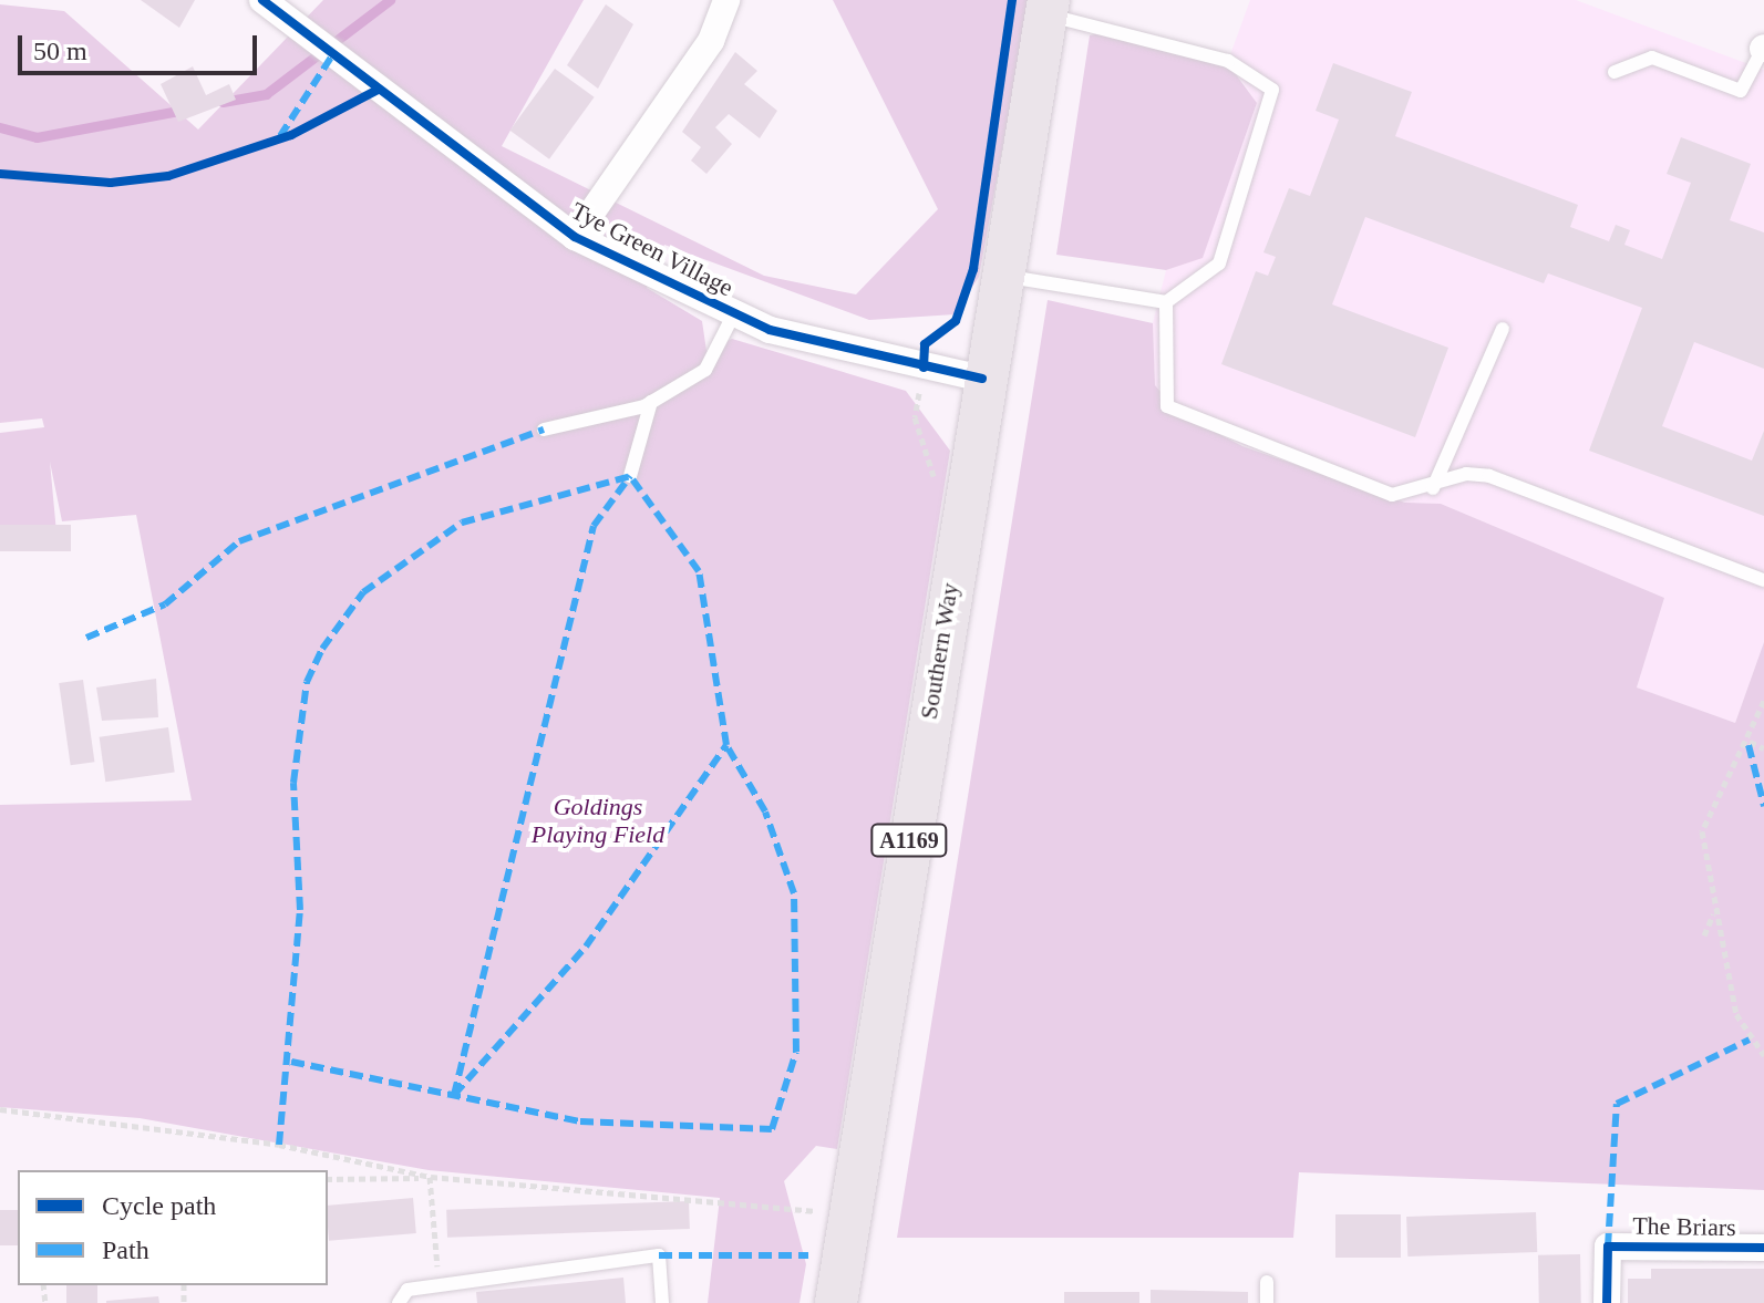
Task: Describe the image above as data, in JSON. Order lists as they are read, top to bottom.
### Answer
{
  "streets": {
    "main road": ["Southern Way", "A1169"],
    "street": ["Tye Green Village", "The Briars"]
  },
  "crossings": [
    ["Tye Green Village", "Southern Way"]
  ],
  "parks": ["Goldings Playing Field"],
  "legend": ["Cycle path", "Path"],
  "scale_bar": "50 m"
}
